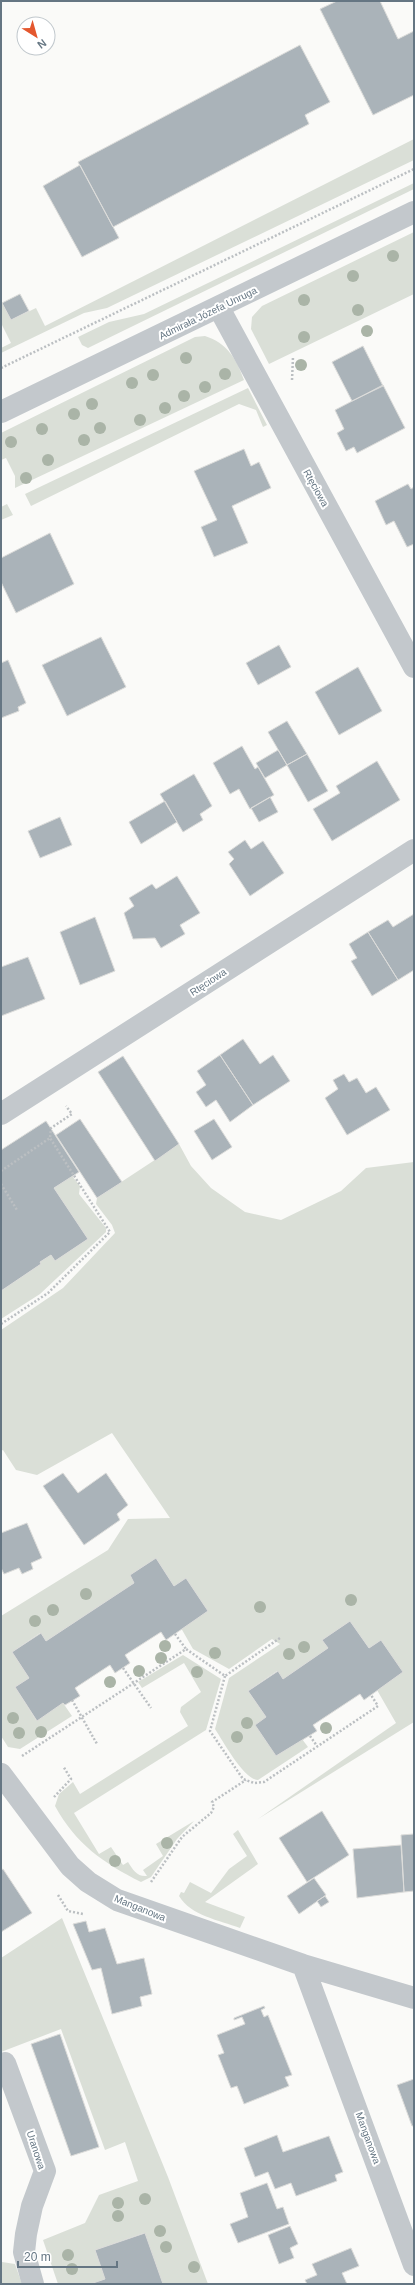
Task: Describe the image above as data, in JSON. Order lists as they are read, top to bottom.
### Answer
{
  "streets": {
    "street": [
      "Admirała Józefa Unruga",
      "Rtęciowa",
      "Manganowa",
      "Uranowa"
    ]
  },
  "crossings": [
    ["Admirała Józefa Unruga", "Rtęciowa"]
  ],
  "scale_bar": "20 m",
  "north": "bottom right"
}
